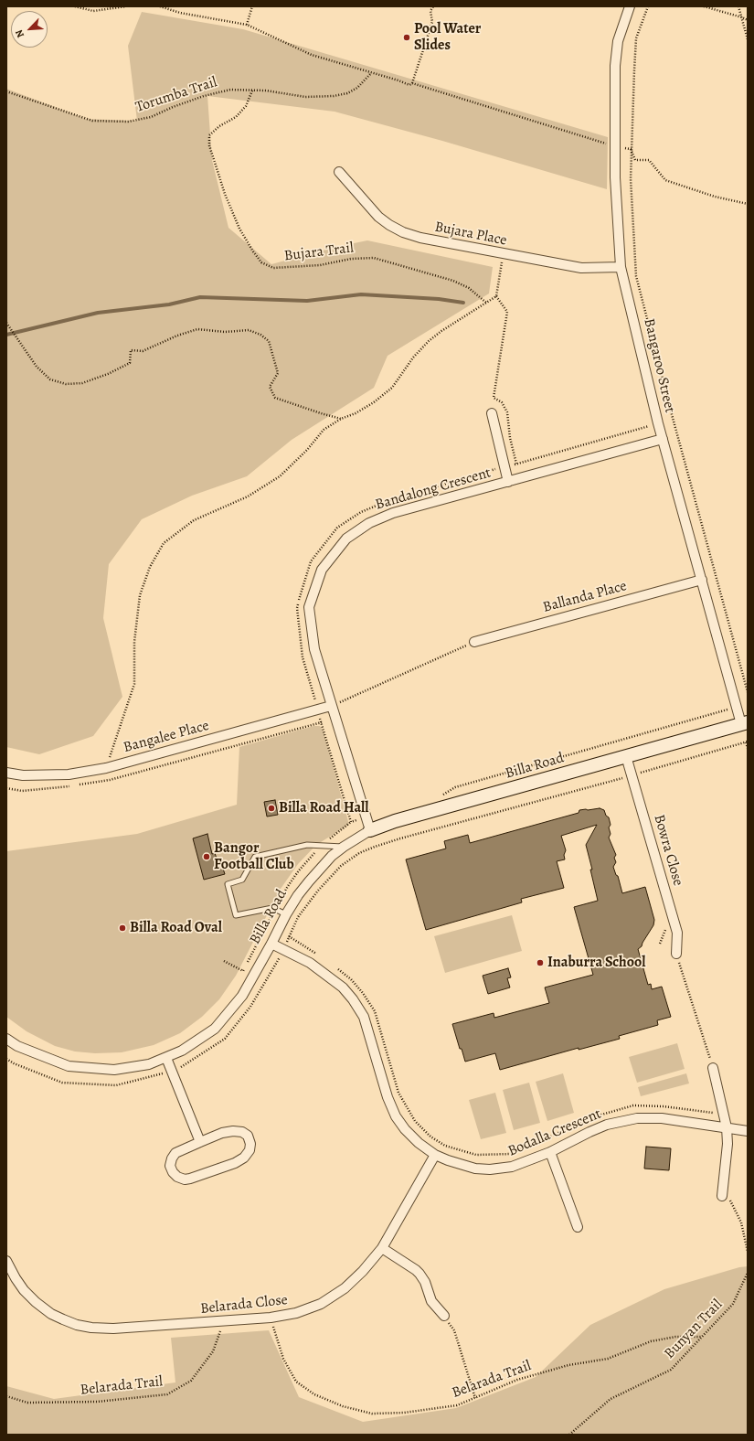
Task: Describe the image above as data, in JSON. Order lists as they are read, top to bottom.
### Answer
{
  "streets": {
    "street": [
      "Bujara Place",
      "Bangaroo Street",
      "Bandalong Crescent",
      "Ballanda Place",
      "Bangalee Place",
      "Billa Road",
      "Bowra Close",
      "Bodalla Crescent",
      "Belarada Close"
    ],
    "path": [
      "Torumba Trail",
      "Bujara Trail",
      "Bunyan Trail",
      "Belarada Trail"
    ]
  },
  "crossings": [
    ["Torumba Trail", "Bujara Trail"],
    ["Bujara Place", "Bangaroo Street"],
    ["Bangaroo Street", "Bandalong Crescent"],
    ["Bangaroo Street", "Ballanda Place"],
    ["Bangaroo Street", "Billa Road"],
    ["Bandalong Crescent", "Bangalee Place"],
    ["Bandalong Crescent", "Billa Road"],
    ["Billa Road", "Bowra Close"],
    ["Billa Road", "Bodalla Crescent"],
    ["Bodalla Crescent", "Belarada Close"],
    ["Belarada Close", "Belarada Trail"],
    ["Bunyan Trail", "Belarada Trail"]
  ],
  "places": [
    "Pool Water Slides",
    "Billa Road Hall",
    "Bangor Football Club",
    "Billa Road Oval",
    "Inaburra School"
  ],
  "north": "bottom left"
}
